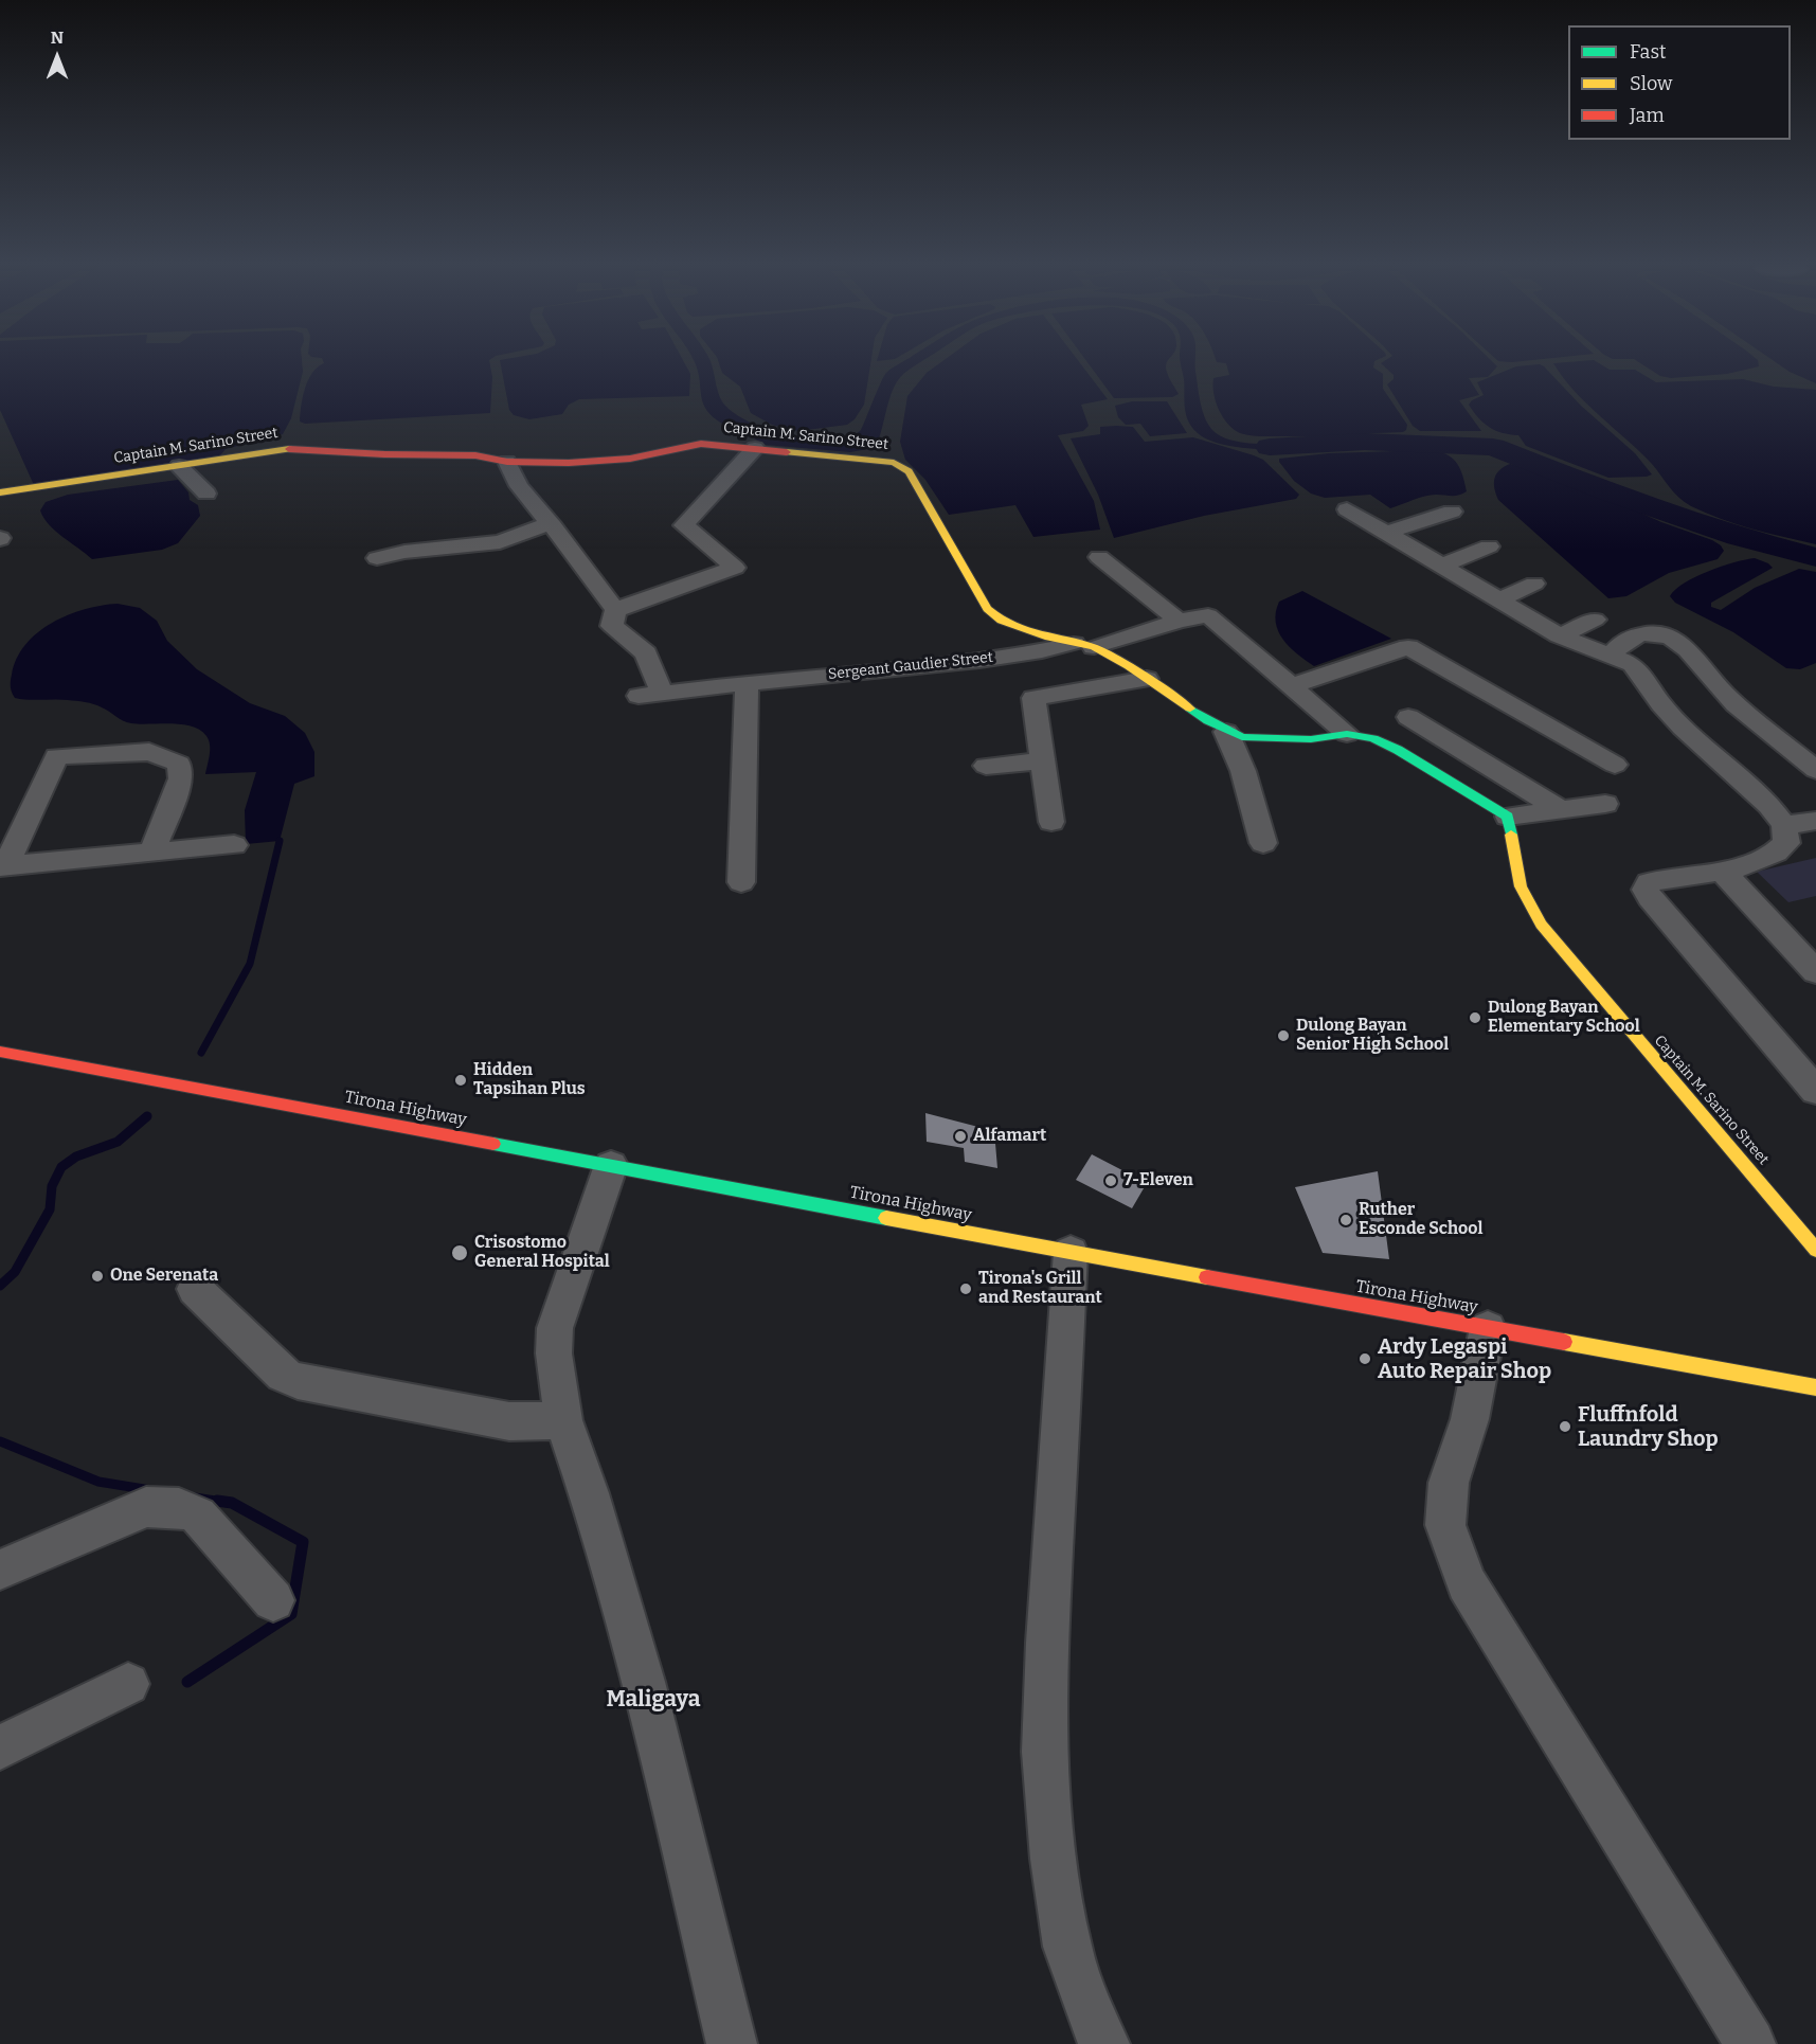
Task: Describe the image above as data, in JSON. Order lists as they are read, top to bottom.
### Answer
{
  "streets": {
    "street": ["Captain M. Sarino Street", "Sergeant Gaudier Street", "Tirona Highway"]
  },
  "crossings": [
    ["Captain M. Sarino Street", "Sergeant Gaudier Street"]
  ],
  "districts": ["Maligaya"],
  "places": [
    "Dulong Bayan Elementary School",
    "Dulong Bayan Senior High School",
    "Hidden Tapsihan Plus",
    "Alfamart",
    "7-Eleven",
    "Ruther Esconde School",
    "Crisostomo General Hospital",
    "One Serenata",
    "Tirona's Grill and Restaurant",
    "Ardy Legaspi Auto Repair Shop",
    "Fluffnfold Laundry Shop"
  ],
  "legend": ["Fast", "Slow", "Jam"],
  "north": "top"
}
